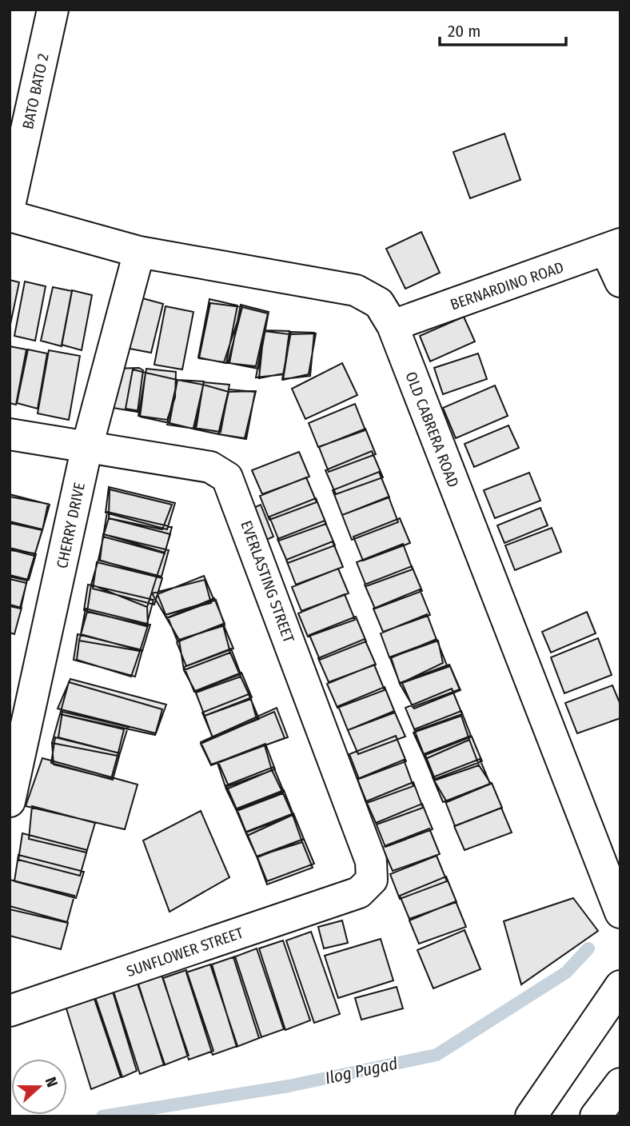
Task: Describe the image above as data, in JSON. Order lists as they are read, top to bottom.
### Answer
{
  "streets": {
    "street": [
      "BATO BATO 2",
      "BERNARDINO ROAD",
      "OLD CABRERA ROAD",
      "CHERRY DRIVE",
      "EVERLASTING STREET",
      "SUNFLOWER STREET"
    ]
  },
  "crossings": [
    ["BERNARDINO ROAD", "OLD CABRERA ROAD"],
    ["OLD CABRERA ROAD", "CHERRY DRIVE"],
    ["CHERRY DRIVE", "EVERLASTING STREET"],
    ["EVERLASTING STREET", "SUNFLOWER STREET"]
  ],
  "water": ["Ilog Pugad"],
  "scale_bar": "20 m",
  "north": "right"
}
